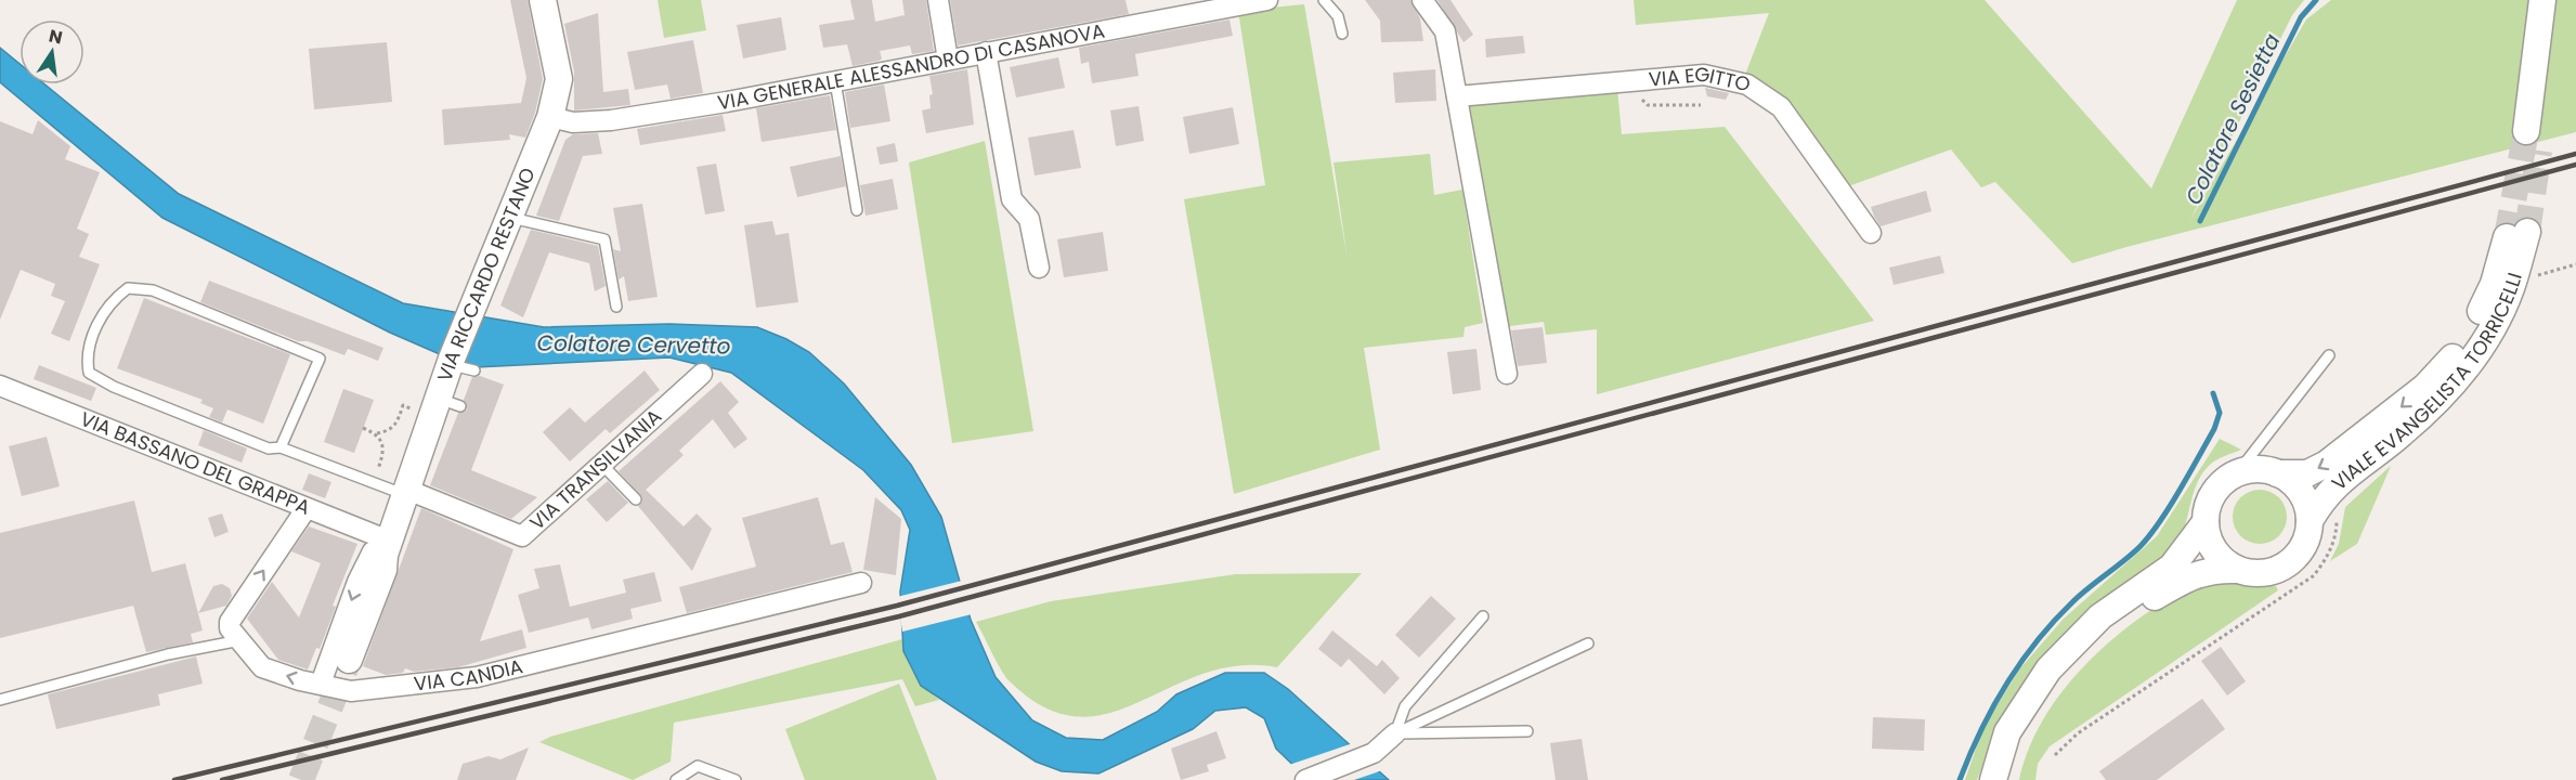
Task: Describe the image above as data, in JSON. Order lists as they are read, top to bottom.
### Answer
{
  "streets": {
    "street": [
      "VIA GENERALE ALESSANDRO DI CASANOVA",
      "VIA EGITTO",
      "VIA RICCARDO RESTANO",
      "VIALE EVANGELISTA TORRICELLI",
      "VIA BASSANO DEL GRAPPA",
      "VIA TRANSILVANIA",
      "VIA CANDIA"
    ]
  },
  "crossings": [
    ["VIA GENERALE ALESSANDRO DI CASANOVA", "VIA RICCARDO RESTANO"],
    ["VIA RICCARDO RESTANO", "VIA BASSANO DEL GRAPPA"],
    ["VIA RICCARDO RESTANO", "VIA TRANSILVANIA"],
    ["VIA RICCARDO RESTANO", "VIA CANDIA"],
    ["VIA BASSANO DEL GRAPPA", "VIA CANDIA"]
  ],
  "water": ["Colatore Sesietta", "Colatore Cervetto"],
  "north": "top"
}
